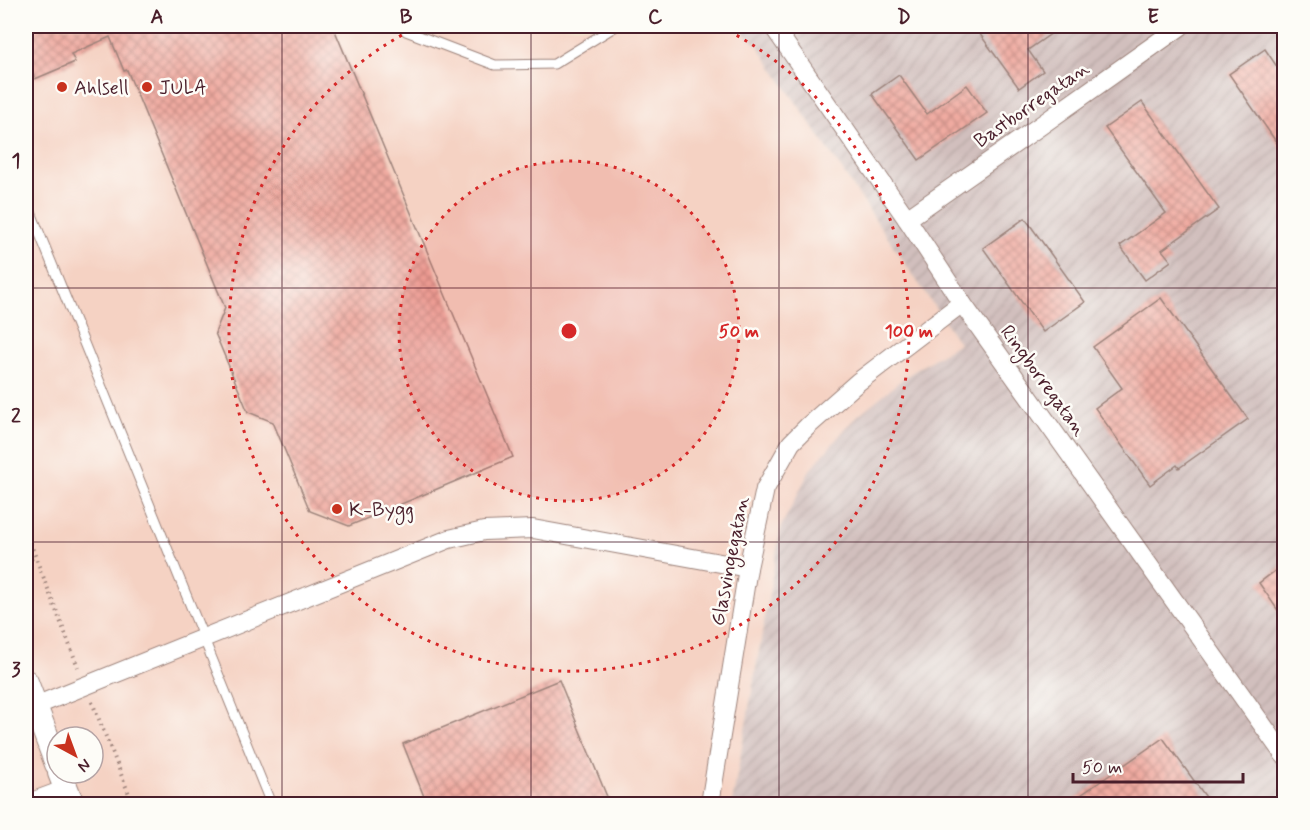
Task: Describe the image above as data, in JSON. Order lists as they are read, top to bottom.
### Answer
{
  "streets": {
    "street": ["Bastborregatan", "Ringborregatan", "Glasvingegatan"]
  },
  "crossings": [
    ["Bastborregatan", "Ringborregatan"],
    ["Ringborregatan", "Glasvingegatan"]
  ],
  "places": ["Ahlsell", "JULA", "K-Bygg"],
  "scale_bar": "50 m",
  "north": "bottom right",
  "grid": {
    "columns": [
      "A",
      "B",
      "C",
      "D",
      "E"
    ],
    "rows": ["1", "2", "3"]
  },
  "rings": ["50 m", "100 m"]
}
